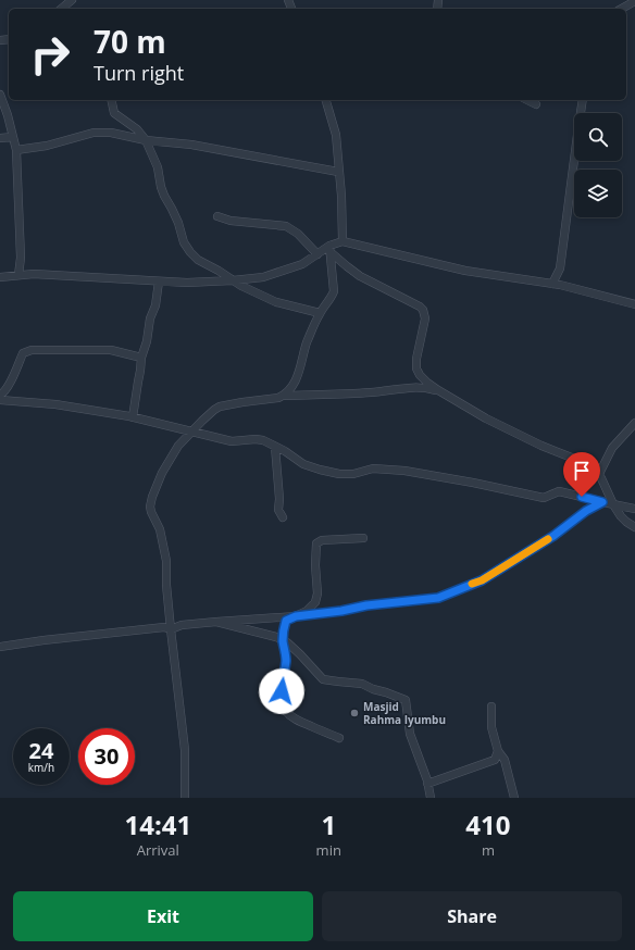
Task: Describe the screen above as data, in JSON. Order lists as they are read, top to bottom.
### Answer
{
  "places": ["Masjid Rahma Iyumbu"],
  "page": {
    "turn": ["70 m", "Turn right"],
    "speed": "24 km/h",
    "limit": "30",
    "eta": [
      "14:41",
      "Arrival",
      "1",
      "min",
      "410",
      "m"
    ],
    "buttons": ["Exit", "Share"]
  }
}
